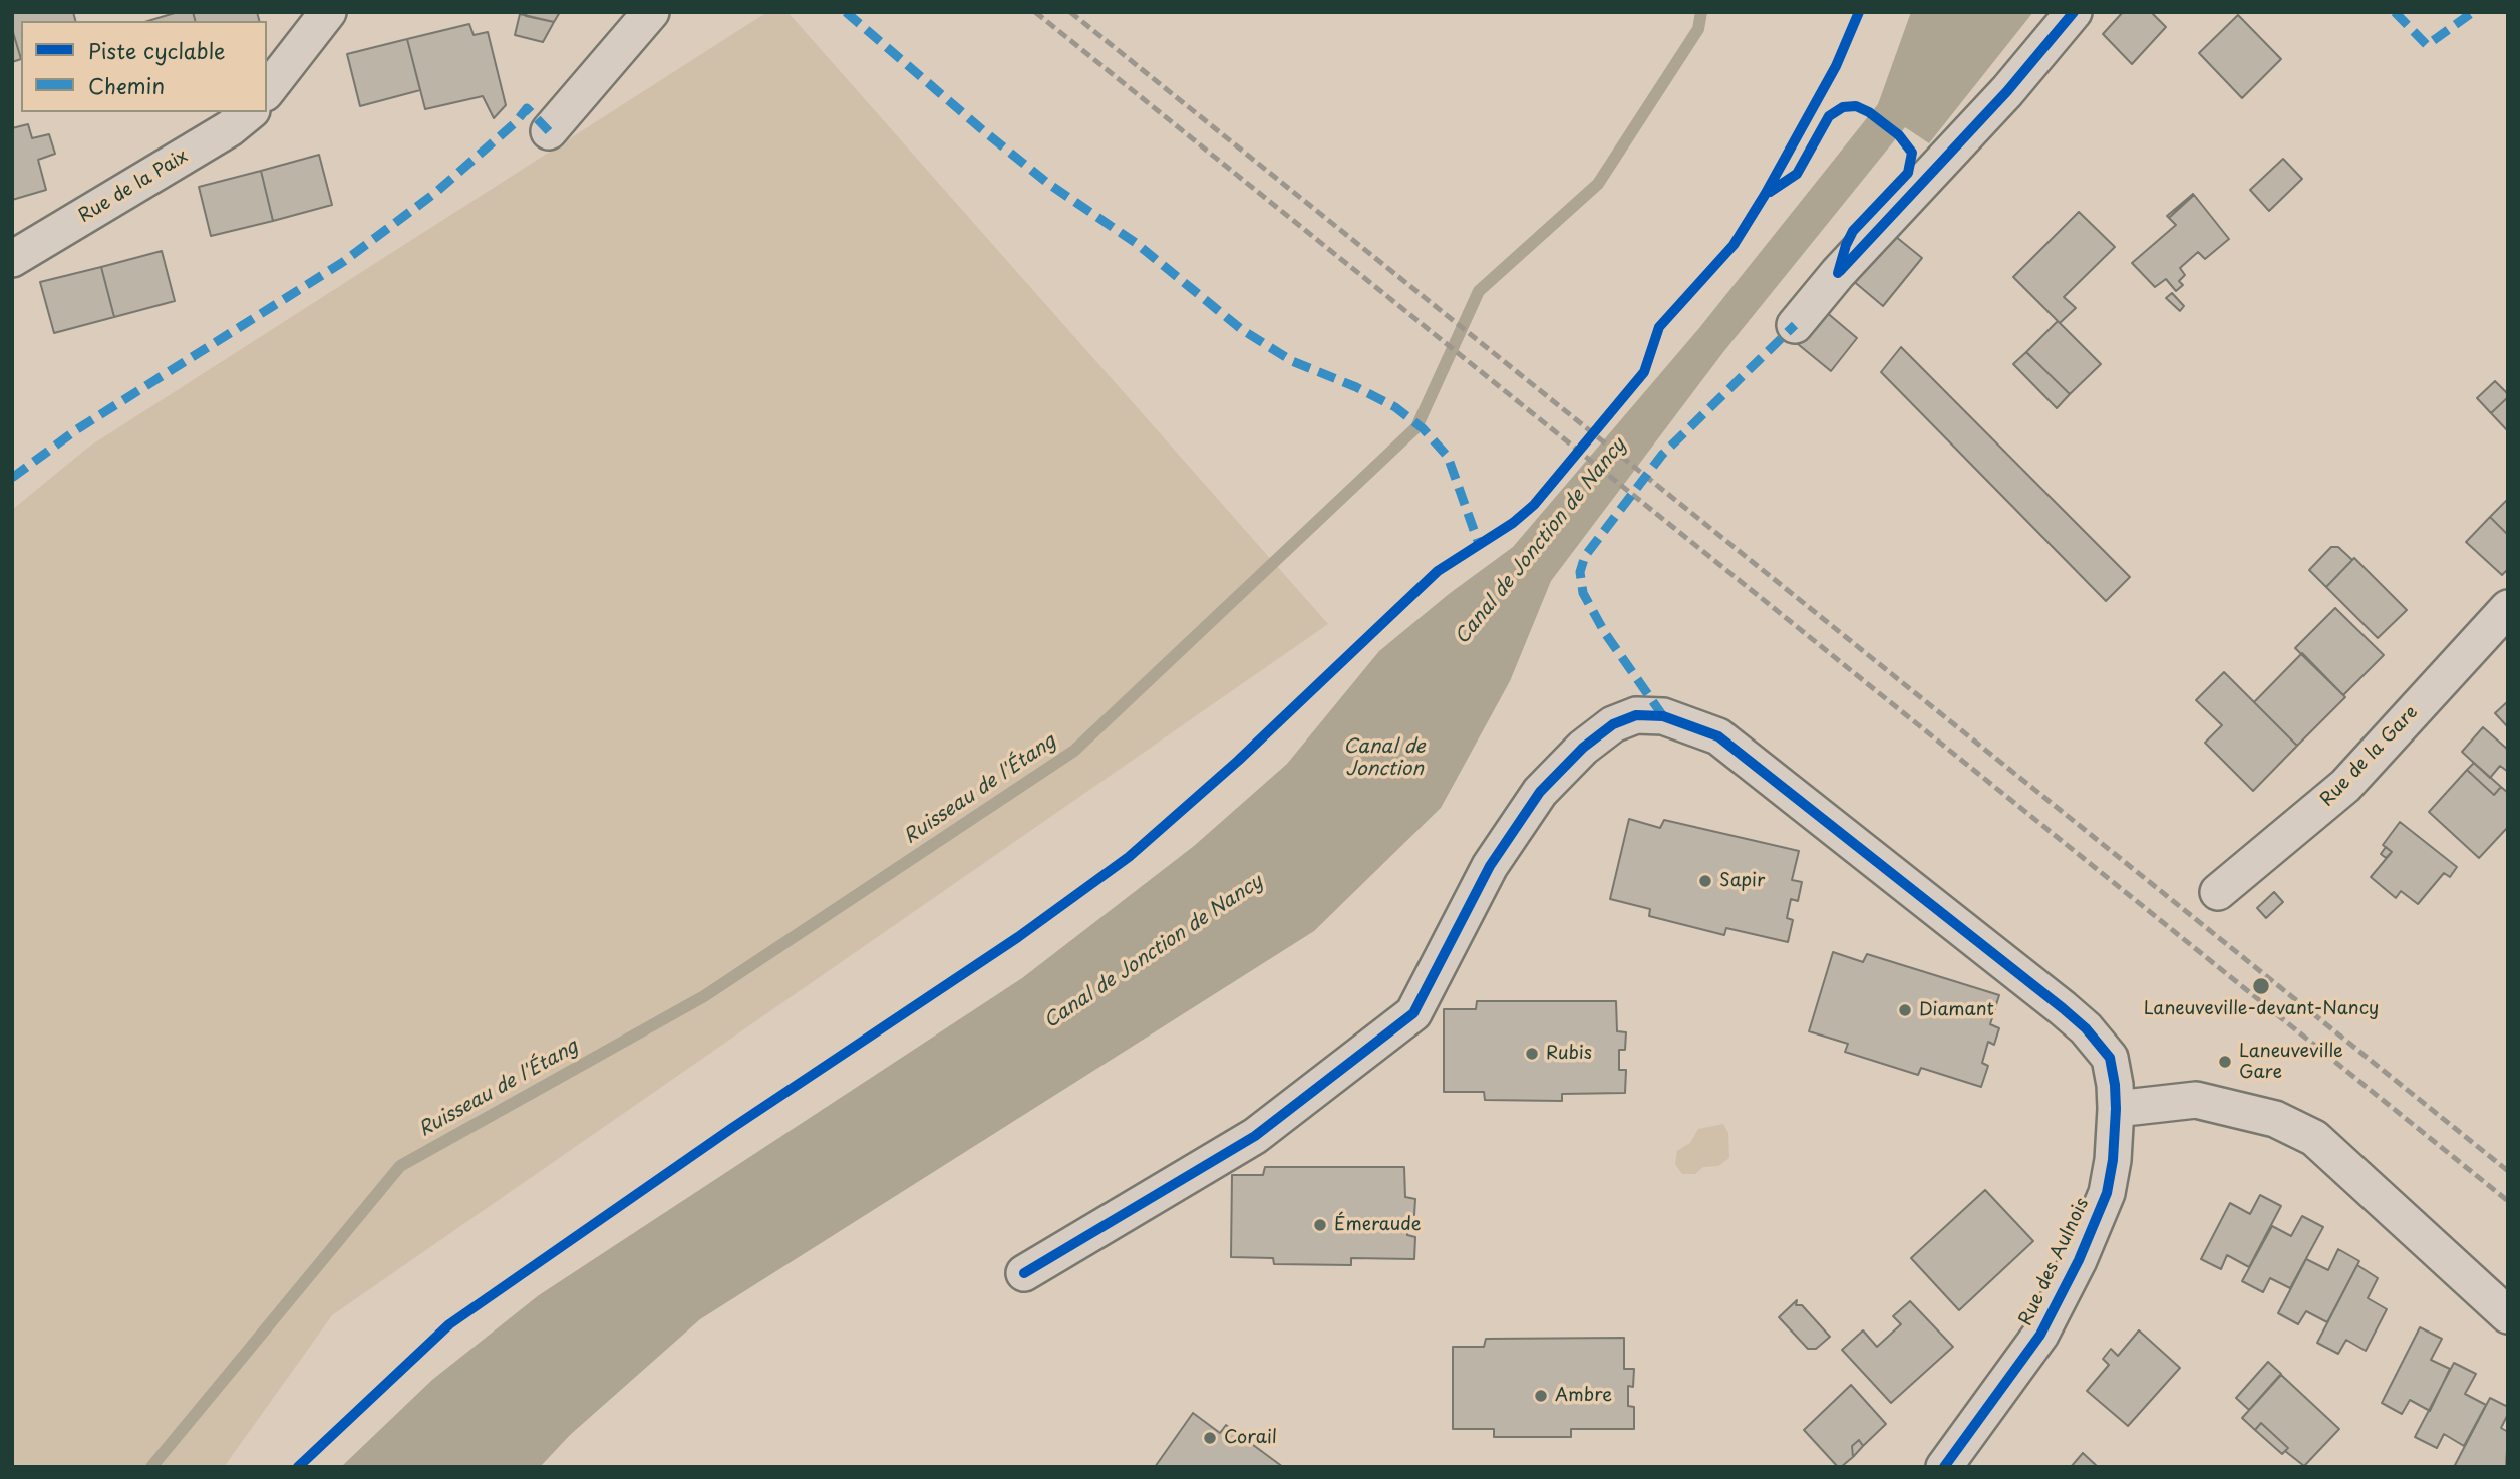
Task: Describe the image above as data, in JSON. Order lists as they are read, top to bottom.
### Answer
{
  "streets": {
    "street": ["Rue de la Paix", "Rue de la Gare", "Rue des Aulnois"]
  },
  "water": ["Canal de Jonction de Nancy", "Canal de Jonction", "Ruisseau de l'Étang"],
  "places": [
    "Sapir",
    "Laneuveville-devant-Nancy",
    "Diamant",
    "Rubis",
    "Laneuveville Gare",
    "Émeraude",
    "Ambre",
    "Corail"
  ],
  "legend": ["Piste cyclable", "Chemin"]
}
